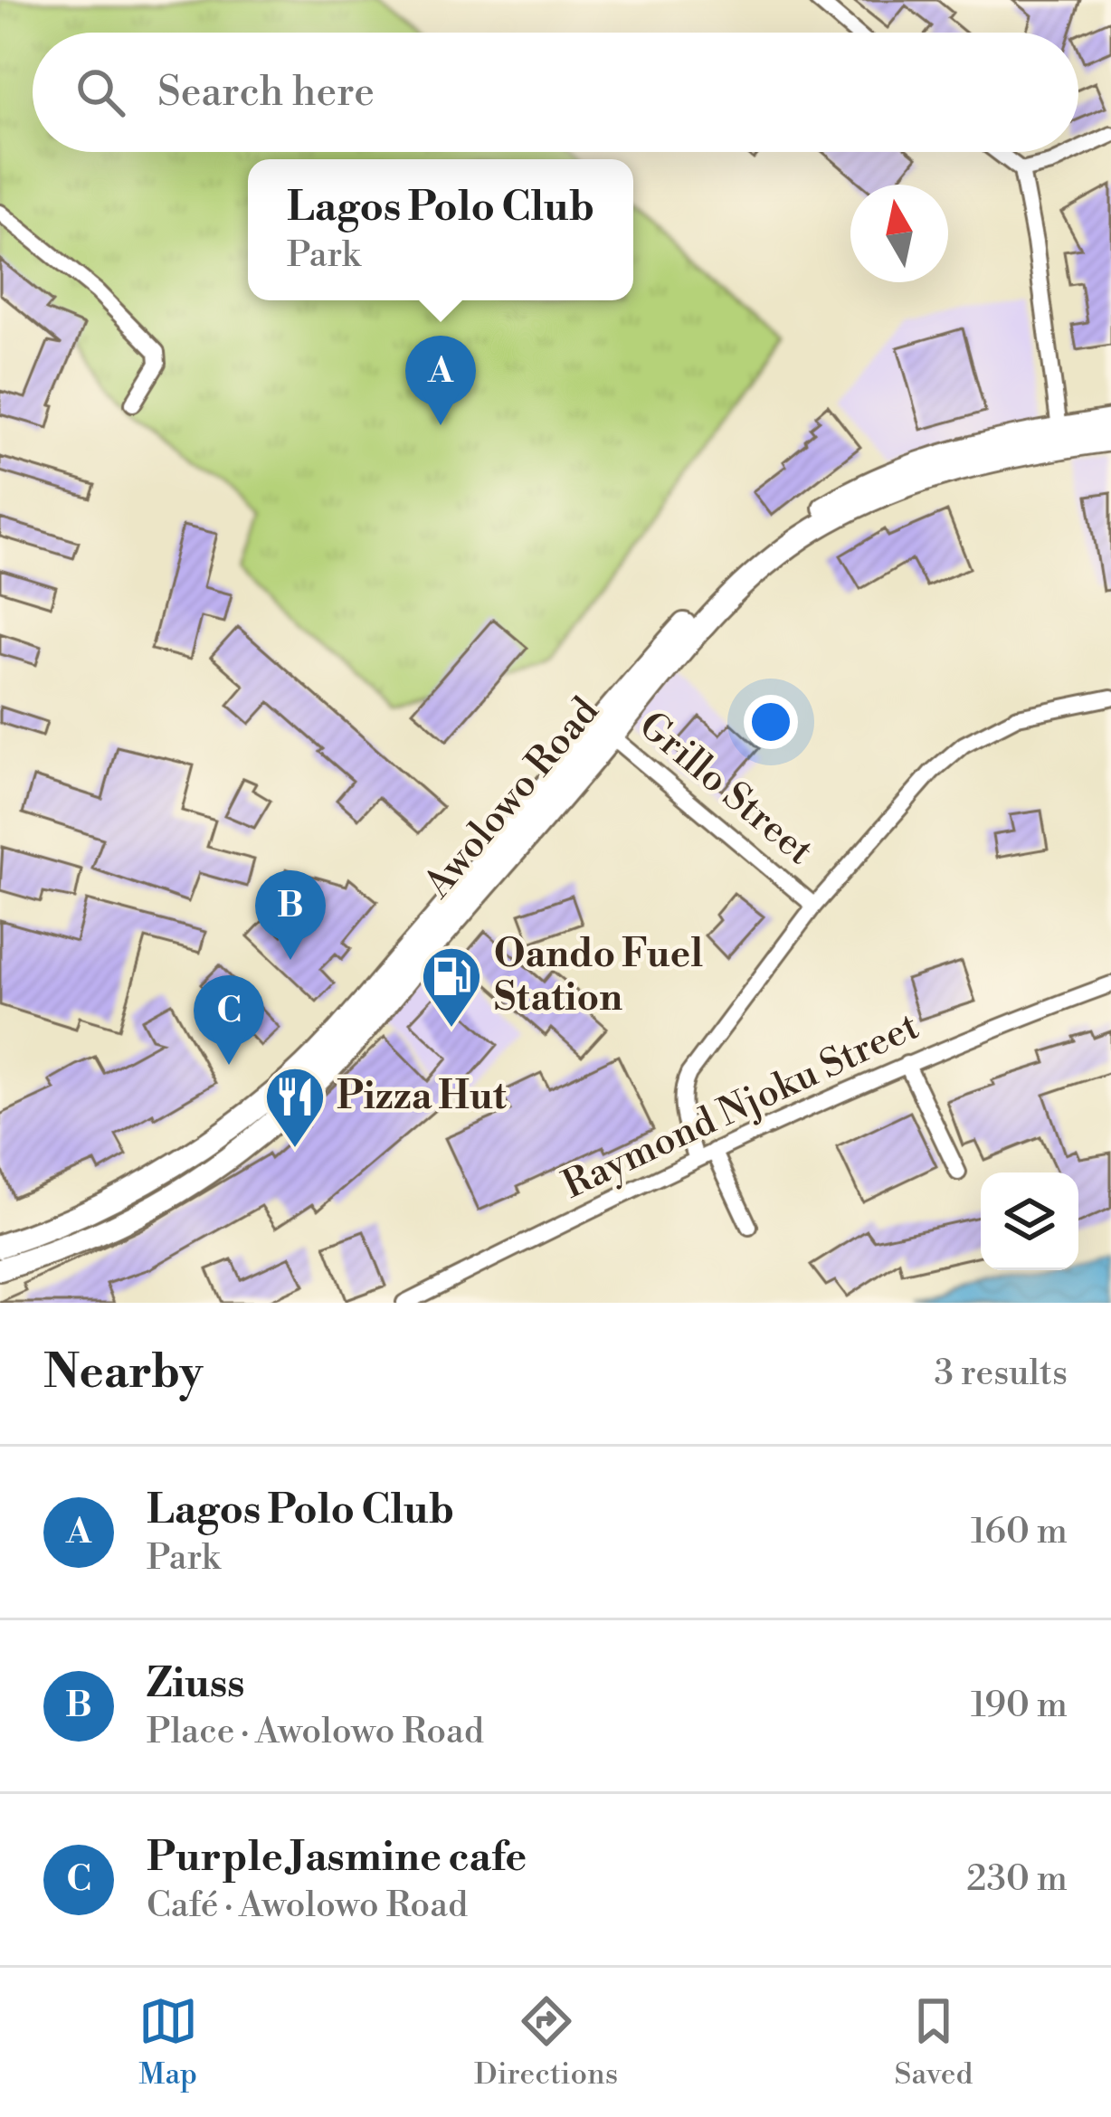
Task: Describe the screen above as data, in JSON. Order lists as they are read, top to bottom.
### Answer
{
  "streets": {
    "main road": ["Awolowo Road"],
    "street": ["Grillo Street", "Raymond Njoku Street"]
  },
  "crossings": [
    ["Grillo Street", "Awolowo Road"]
  ],
  "places": {
    "fuel station": ["Oando Fuel Station"],
    "restaurant": ["Pizza Hut"]
  },
  "north": "top",
  "page": {
    "search": "Search here",
    "popup": ["Lagos Polo Club", "Park"],
    "pins": ["A", "B", "C"],
    "heading": ["Nearby", "3 results"],
    "list": [
      {
        "mark": "A",
        "name": "Lagos Polo Club",
        "note": "Park",
        "value": "160 m"
      },
      {
        "mark": "B",
        "name": "Ziuss",
        "note": "Place · Awolowo Road",
        "value": "190 m"
      },
      {
        "mark": "C",
        "name": "Purple Jasmine cafe",
        "note": "Café · Awolowo Road",
        "value": "230 m"
      }
    ],
    "nav": ["Map", "Directions", "Saved"]
  }
}
